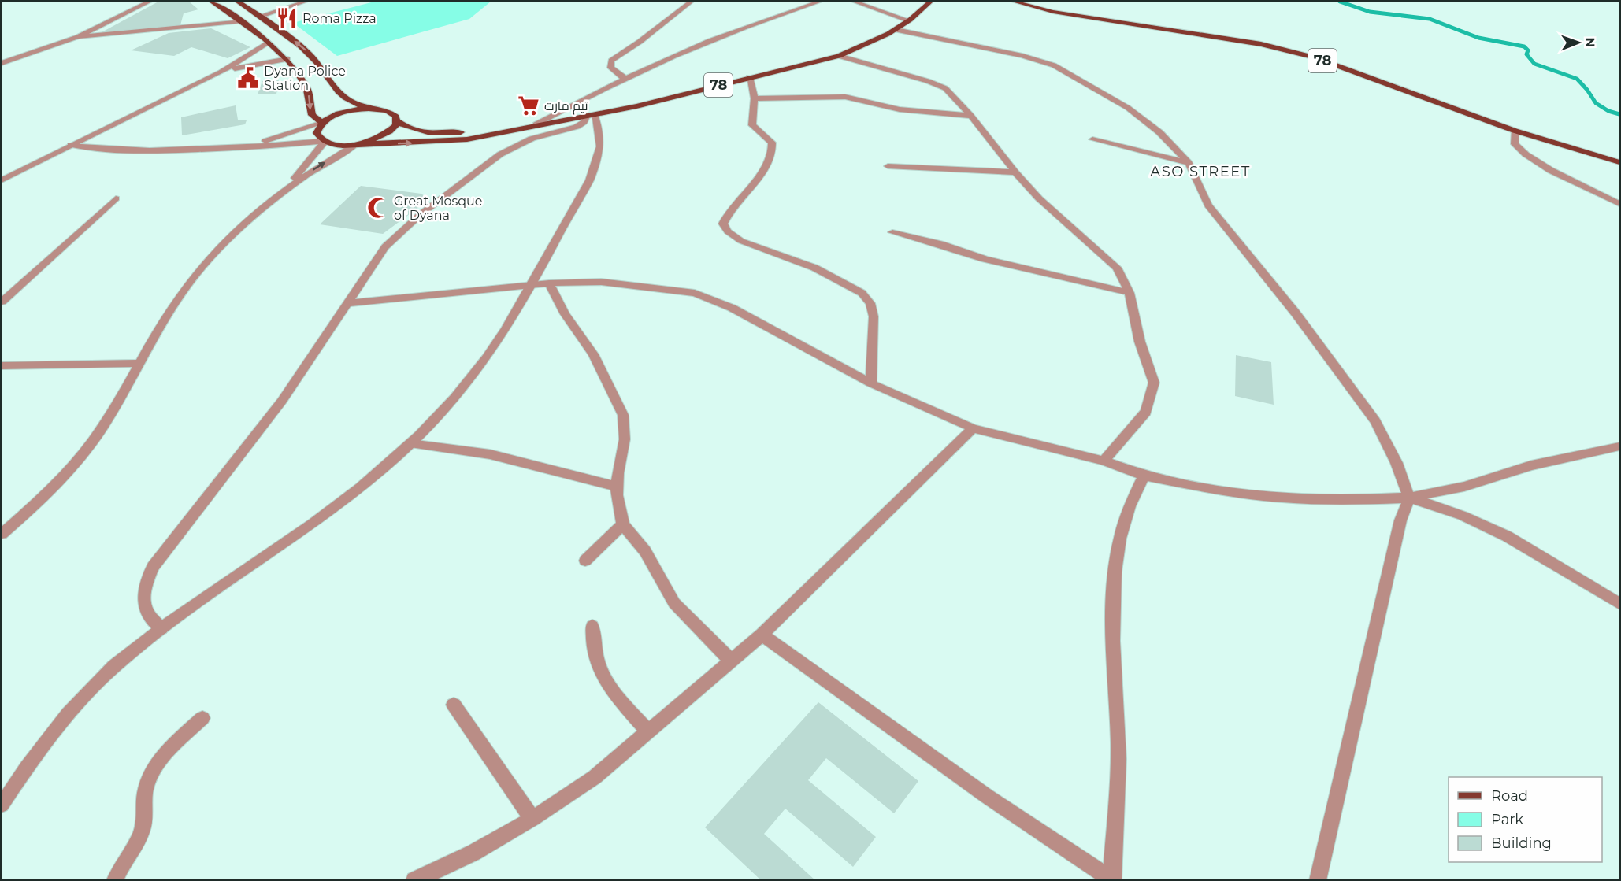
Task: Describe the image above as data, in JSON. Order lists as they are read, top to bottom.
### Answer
{
  "streets": {
    "main road": ["78"]
  },
  "districts": ["ASO STREET"],
  "places": {
    "restaurant": ["Roma Pizza"],
    "public building": ["Dyana Police Station"],
    "supermarket": ["تیم مارت"],
    "mosque": ["Great Mosque of Dyana"]
  },
  "legend": ["Road", "Park", "Building"],
  "north": "right"
}
